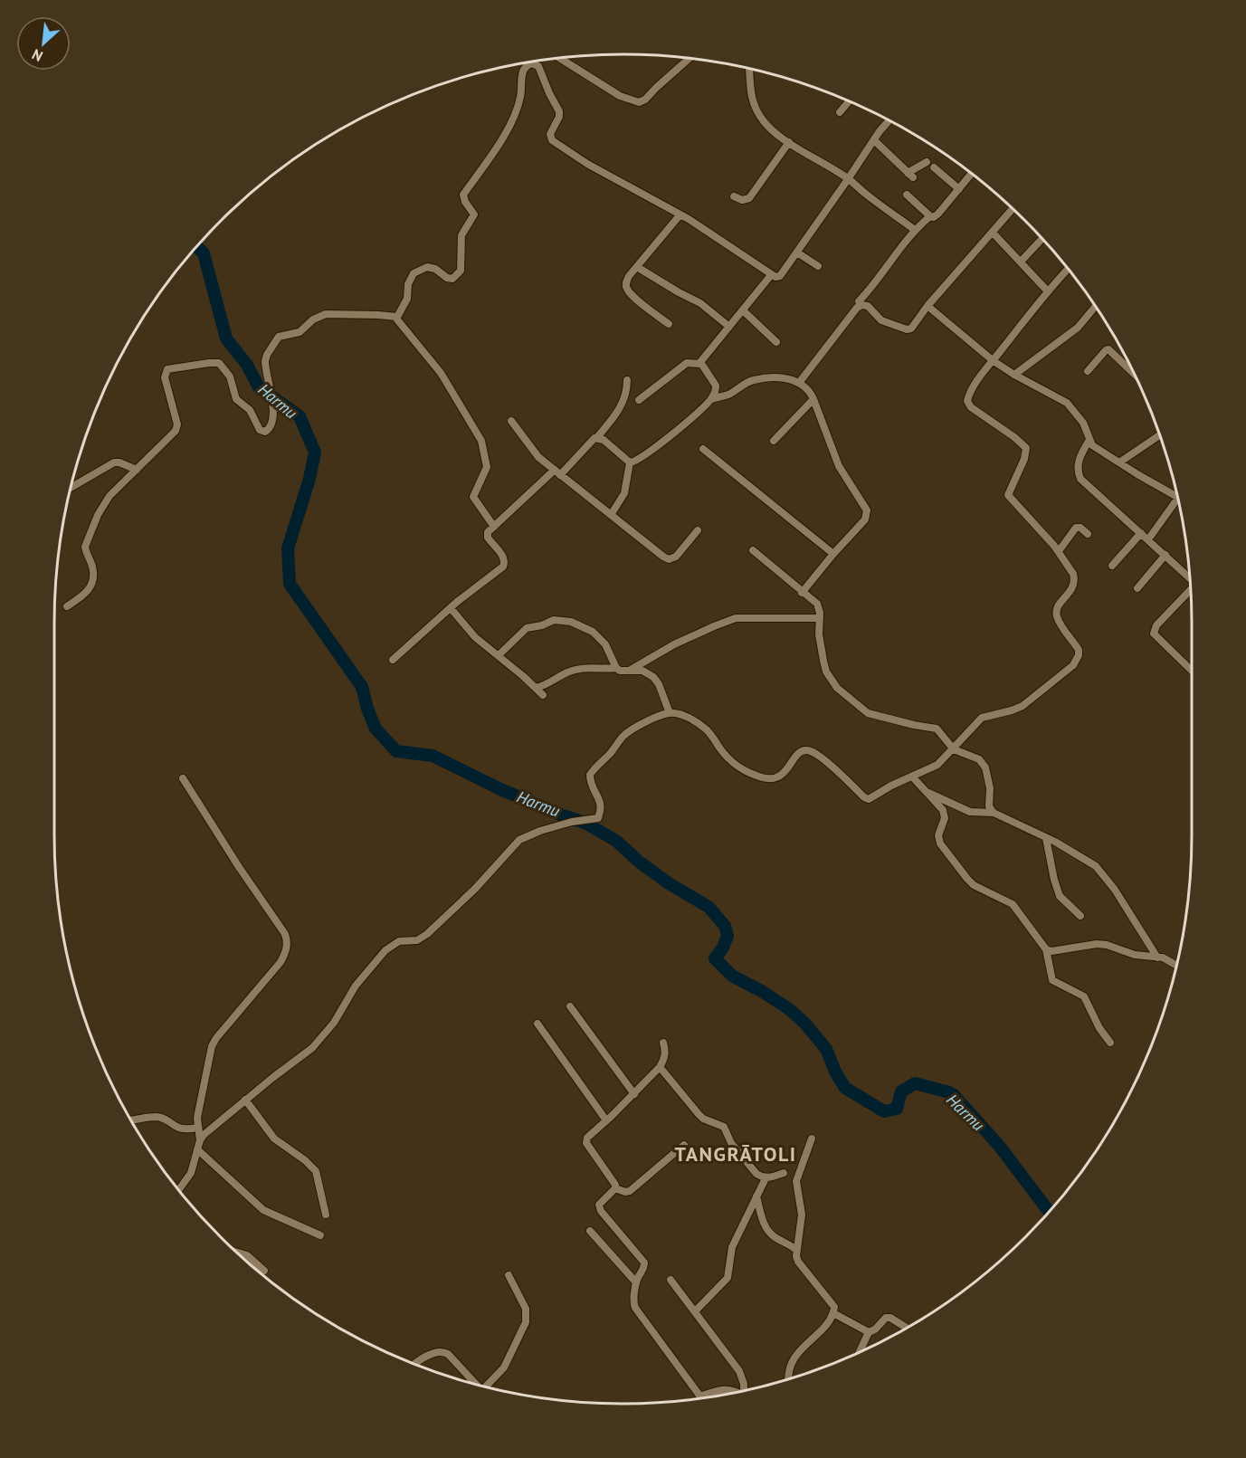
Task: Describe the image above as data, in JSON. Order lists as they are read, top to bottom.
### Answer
{
  "districts": ["TANGRĀTOLI"],
  "water": ["Harmu"],
  "north": "bottom left"
}
